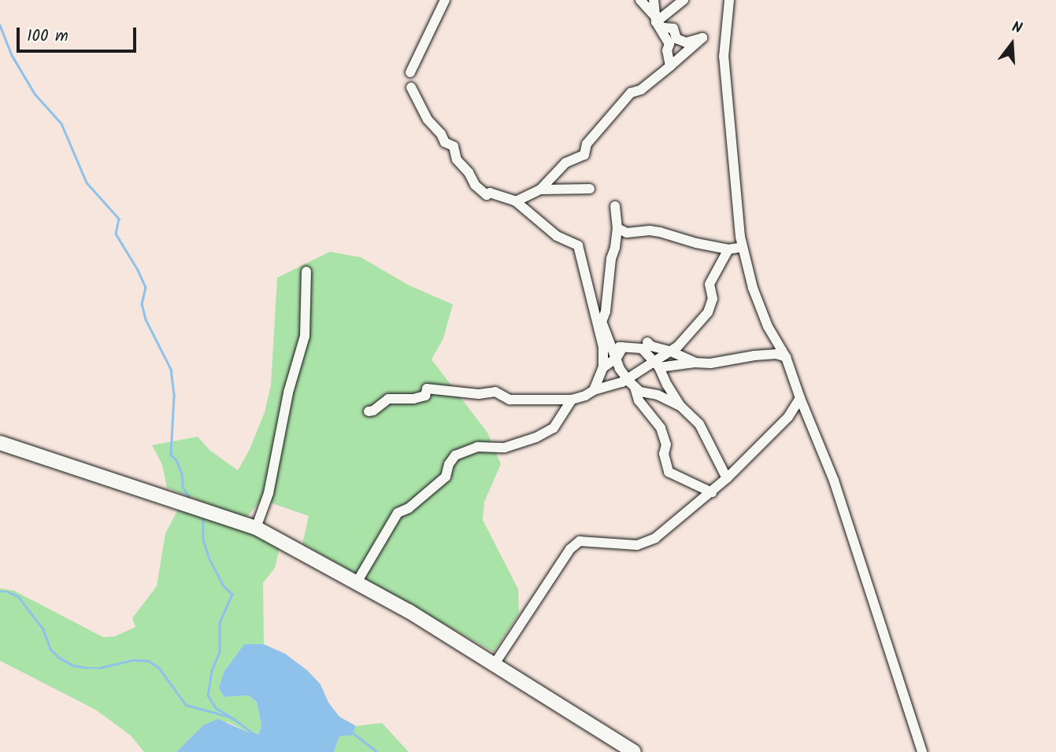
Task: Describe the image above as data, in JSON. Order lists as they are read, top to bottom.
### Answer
{
  "scale_bar": "100 m",
  "north": "top"
}
